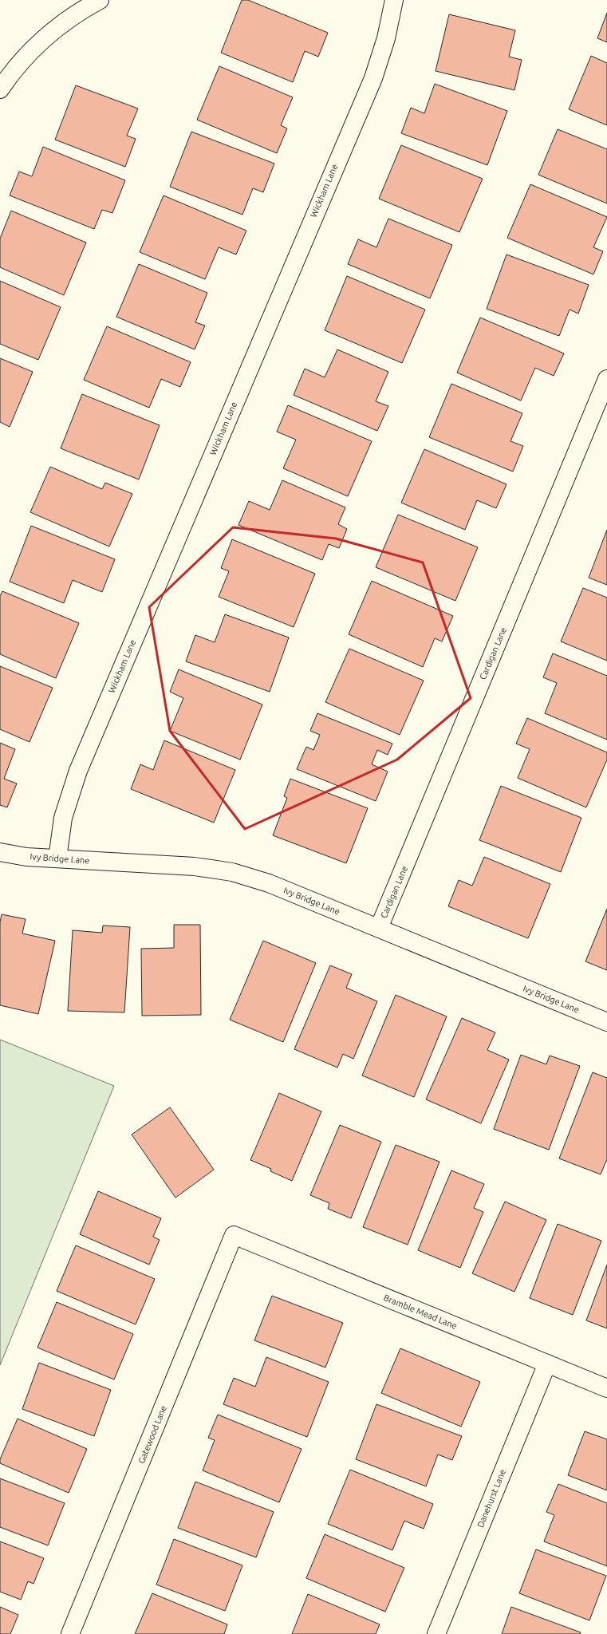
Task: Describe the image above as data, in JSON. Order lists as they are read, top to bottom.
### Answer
{
  "streets": {
    "street": [
      "Wickham Lane",
      "Cardigan Lane",
      "Ivy Bridge Lane",
      "Bramble Mead Lane",
      "Gatewood Lane",
      "Danehurst Lane"
    ]
  },
  "crossings": [
    ["Wickham Lane", "Ivy Bridge Lane"],
    ["Cardigan Lane", "Ivy Bridge Lane"],
    ["Bramble Mead Lane", "Gatewood Lane"],
    ["Bramble Mead Lane", "Danehurst Lane"]
  ]
}
